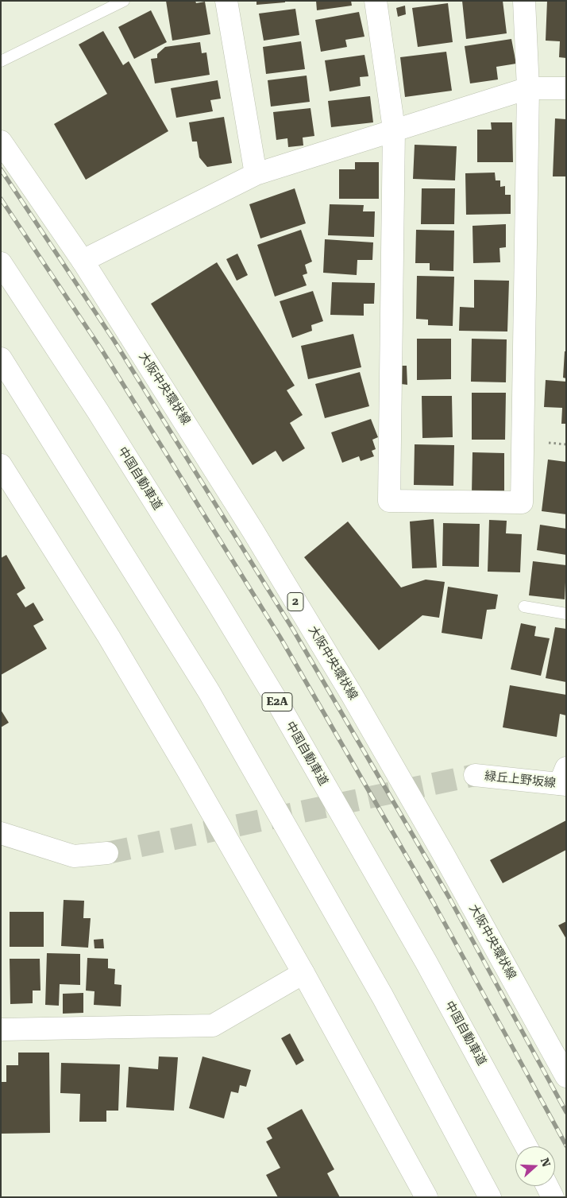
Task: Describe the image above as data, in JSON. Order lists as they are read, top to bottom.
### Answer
{
  "streets": {
    "main road": [
      "大阪中央環状線",
      "中国自動車道",
      "2",
      "E2A",
      "緑丘上野坂線"
    ]
  },
  "north": "right"
}
